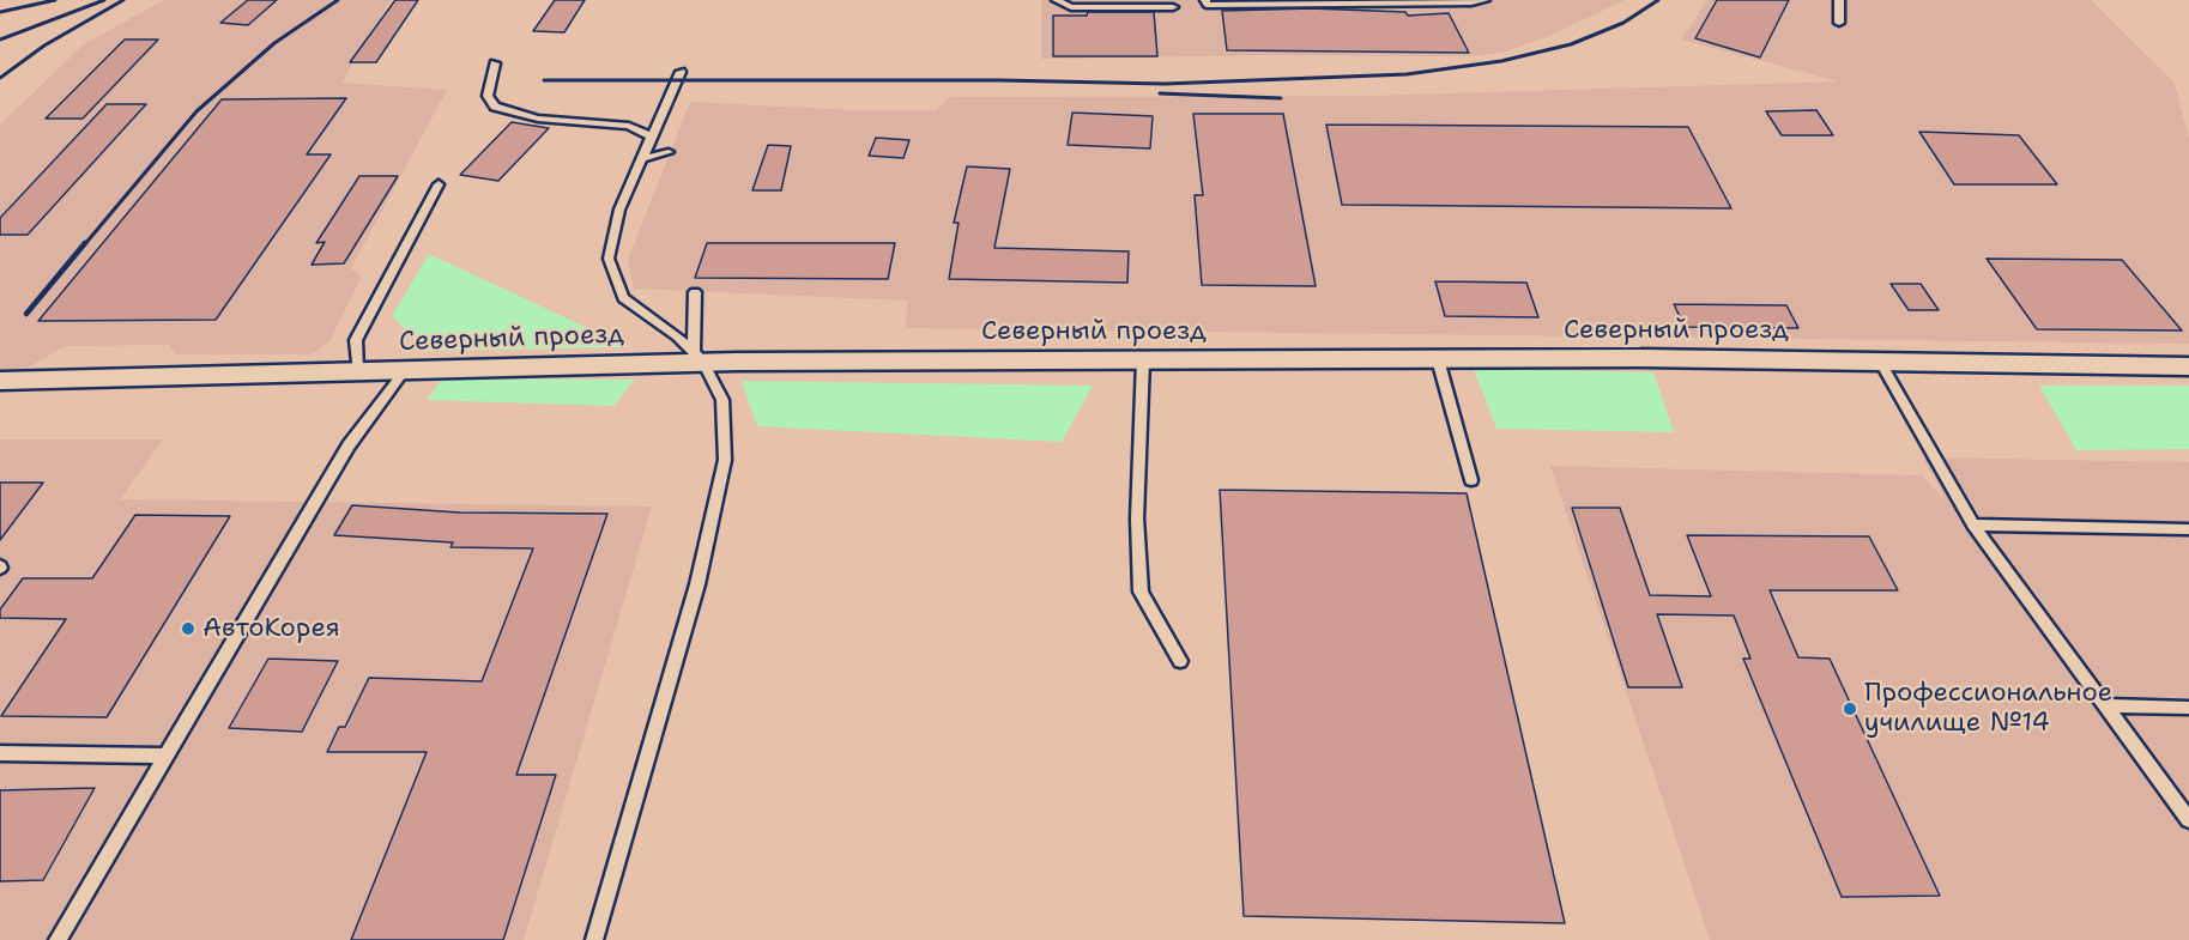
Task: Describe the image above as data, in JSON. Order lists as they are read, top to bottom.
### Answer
{
  "streets": {
    "street": ["Северный проезд"]
  },
  "places": ["АвтоКорея", "Профессиональное училище №14"]
}
